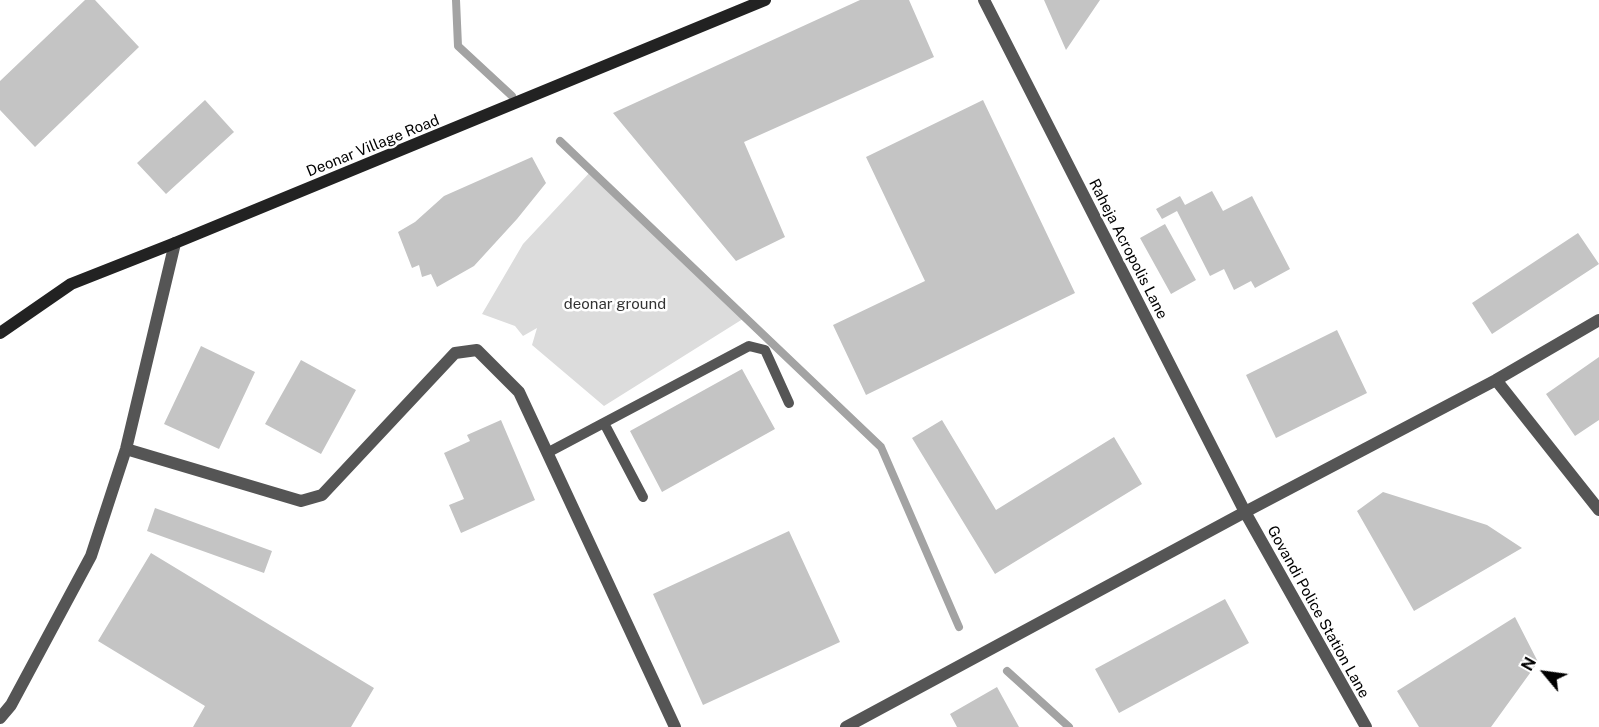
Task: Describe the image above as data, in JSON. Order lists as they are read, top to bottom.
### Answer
{
  "streets": {
    "main road": ["Deonar Village Road"],
    "street": ["Raheja Acropolis Lane", "Govandi Police Station Lane"]
  },
  "crossings": [
    ["Raheja Acropolis Lane", "Govandi Police Station Lane"]
  ],
  "parks": ["deonar ground"],
  "north": "top left"
}
